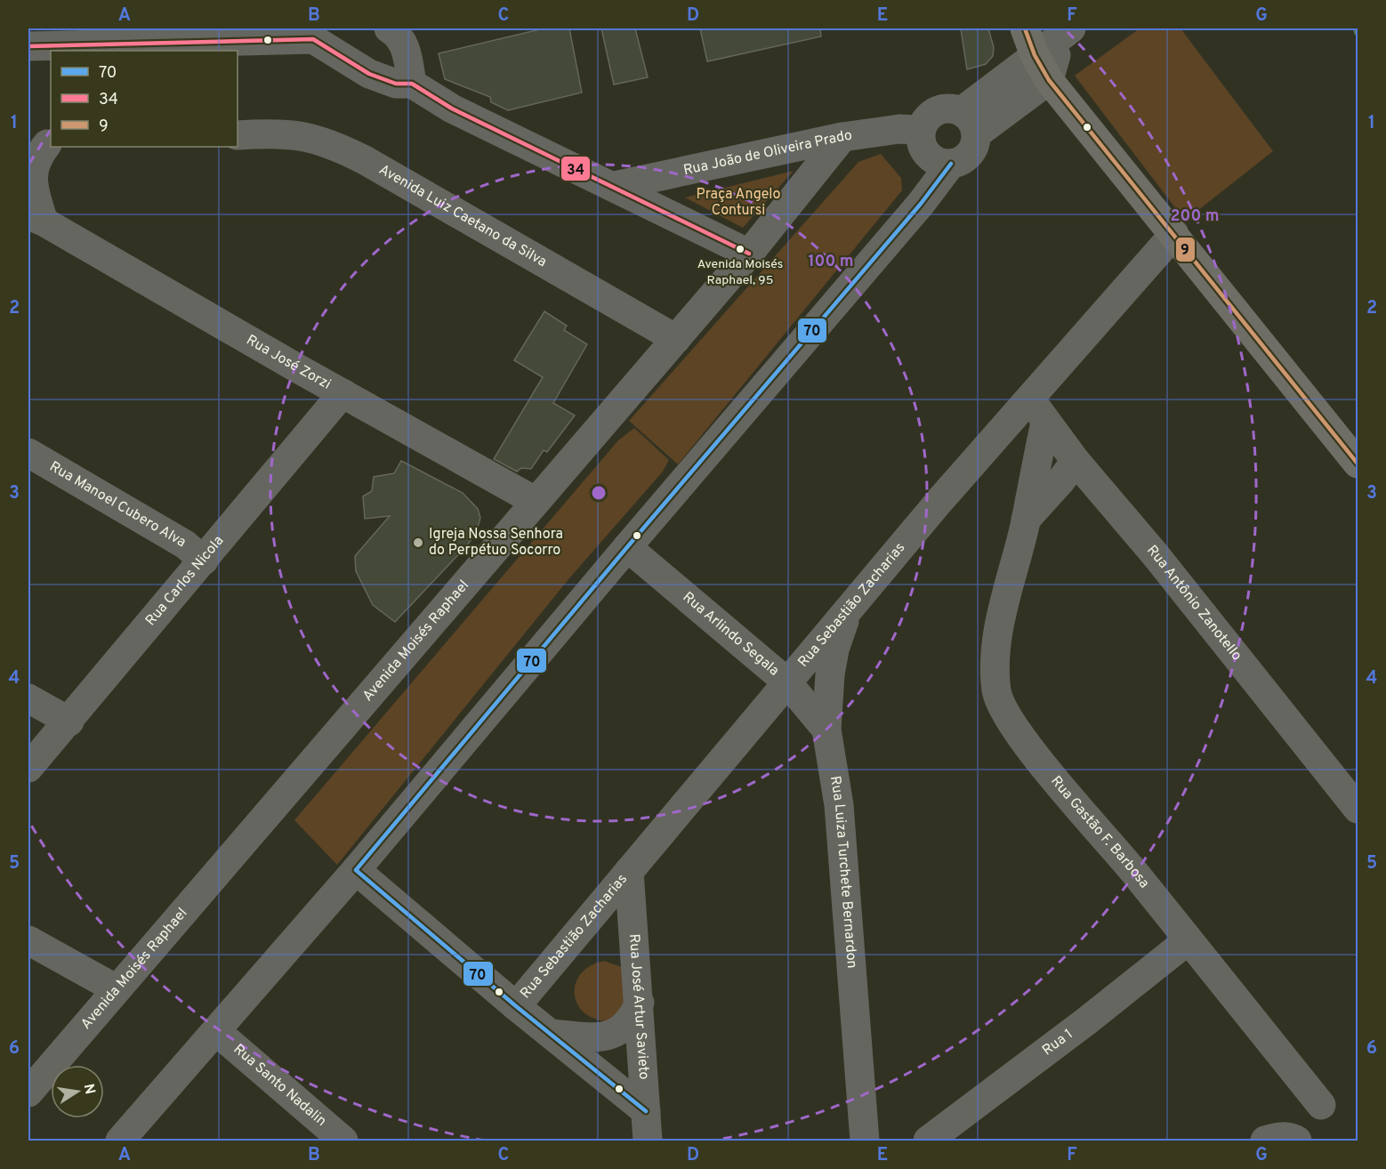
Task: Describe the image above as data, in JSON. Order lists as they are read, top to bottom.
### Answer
{
  "streets": {
    "street": [
      "Rua João de Oliveira Prado",
      "Avenida Luiz Caetano da Silva",
      "Rua José Zorzi",
      "Rua Manoel Cubero Alva",
      "Rua Carlos Nicola",
      "Rua Antônio Zanotello",
      "Rua Sebastião Zacharias",
      "Rua Arlindo Segala",
      "Avenida Moisés Raphael",
      "Rua Gastão F. Barbosa",
      "Rua Luiza Turchete Bernardon",
      "Rua José Artur Savieto",
      "Rua 1",
      "Rua Santo Nadalin"
    ]
  },
  "crossings": [
    ["Rua João de Oliveira Prado", "Avenida Moisés Raphael"],
    ["Avenida Luiz Caetano da Silva", "Avenida Moisés Raphael"],
    ["Rua José Zorzi", "Rua Carlos Nicola"],
    ["Rua José Zorzi", "Avenida Moisés Raphael"],
    ["Rua Manoel Cubero Alva", "Rua Carlos Nicola"],
    ["Rua Antônio Zanotello", "Rua Sebastião Zacharias"],
    ["Rua Antônio Zanotello", "Rua Gastão F. Barbosa"],
    ["Rua Sebastião Zacharias", "Rua Arlindo Segala"],
    ["Rua Sebastião Zacharias", "Rua Luiza Turchete Bernardon"],
    ["Rua Sebastião Zacharias", "Rua José Artur Savieto"],
    ["Rua Arlindo Segala", "Rua Luiza Turchete Bernardon"],
    ["Rua Gastão F. Barbosa", "Rua 1"]
  ],
  "parks": ["Praça Angelo Contursi"],
  "places": ["Avenida Moisés Raphael, 95", "Igreja Nossa Senhora do Perpétuo Socorro"],
  "lines": ["transit line 9", "transit line 34", "transit line 70"],
  "legend": ["70", "34", "9"],
  "north": "right",
  "grid": {
    "columns": [
      "A",
      "B",
      "C",
      "D",
      "E",
      "F",
      "G"
    ],
    "rows": [
      "1",
      "2",
      "3",
      "4",
      "5",
      "6"
    ]
  },
  "rings": ["200 m", "100 m"]
}
